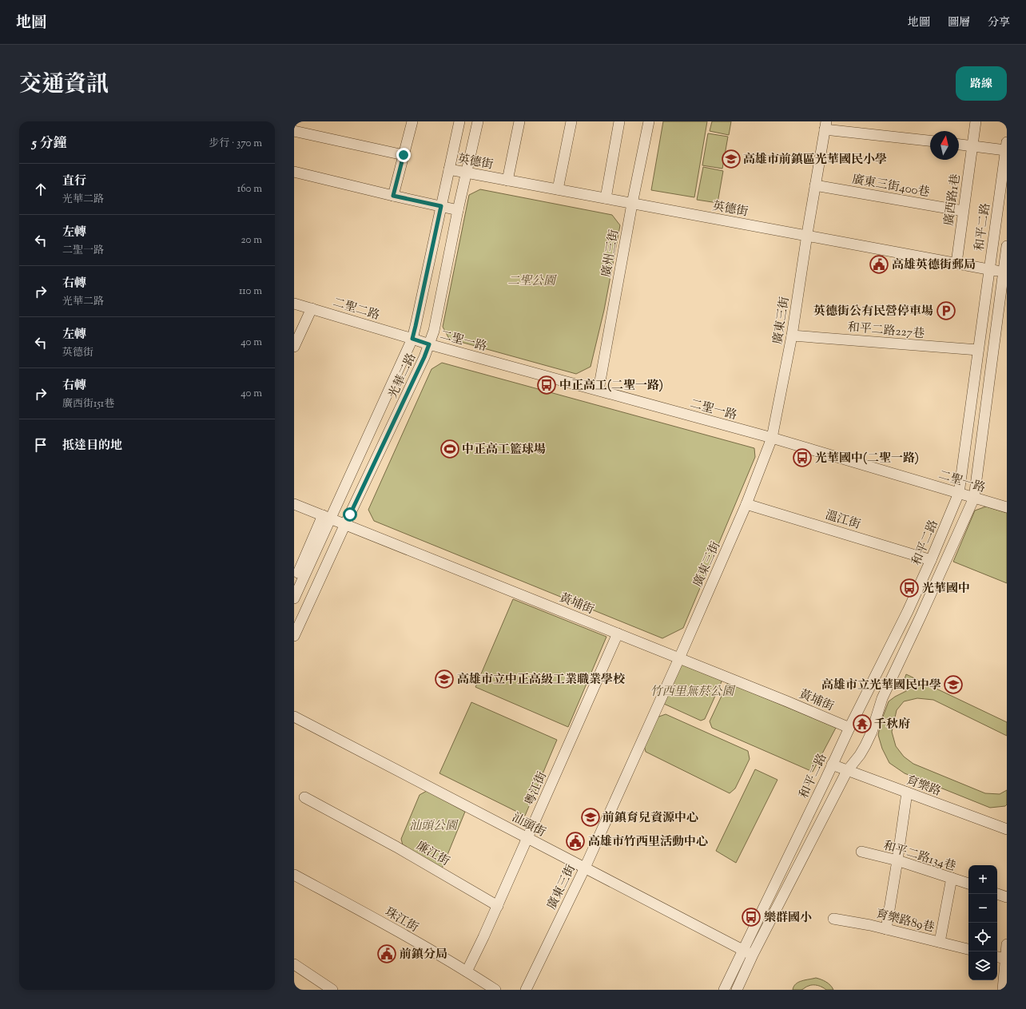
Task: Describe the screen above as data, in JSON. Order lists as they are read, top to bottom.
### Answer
{
  "streets": {
    "street": [
      "英德街",
      "廣東三街400巷",
      "廣西路1巷",
      "和平二路",
      "廣州三街",
      "二聖二路",
      "廣東三街",
      "和平二路227巷",
      "二聖一路",
      "光華二路",
      "溫江街",
      "黃埔街",
      "育樂路",
      "粵江街",
      "汕頭街",
      "廉江街",
      "和平二路134巷",
      "珠江街",
      "育樂路89巷"
    ]
  },
  "crossings": [
    ["英德街", "廣西路1巷"],
    ["英德街", "和平二路"],
    ["英德街", "廣州三街"],
    ["英德街", "廣東三街"],
    ["英德街", "光華二路"],
    ["廣東三街400巷", "廣西路1巷"],
    ["廣東三街400巷", "廣東三街"],
    ["和平二路", "和平二路227巷"],
    ["和平二路", "二聖一路"],
    ["和平二路", "溫江街"],
    ["和平二路", "黃埔街"],
    ["和平二路", "育樂路"],
    ["和平二路", "汕頭街"],
    ["廣州三街", "二聖一路"],
    ["二聖二路", "二聖一路"],
    ["二聖二路", "光華二路"],
    ["廣東三街", "和平二路227巷"],
    ["廣東三街", "二聖一路"],
    ["廣東三街", "溫江街"],
    ["廣東三街", "黃埔街"],
    ["廣東三街", "汕頭街"],
    ["二聖一路", "光華二路"],
    ["光華二路", "黃埔街"],
    ["黃埔街", "粵江街"],
    ["粵江街", "汕頭街"],
    ["粵江街", "廉江街"],
    ["粵江街", "珠江街"]
  ],
  "parks": ["二聖公園", "竹西里無菸公園", "汕頭公園"],
  "places": {
    "school or university": [
      "高雄市前鎮區光華國民小學",
      "高雄市立中正高級工業職業學校",
      "高雄市立光華國民中學",
      "前鎮育兒資源中心"
    ],
    "public building": ["高雄英德街郵局", "高雄市竹西里活動中心", "前鎮分局"],
    "parking": ["英德街公有民營停車場"],
    "bus stop": [
      "中正高工(二聖一路)",
      "光華國中(二聖一路)",
      "光華國中",
      "樂群國小"
    ],
    "sports": ["中正高工籃球場"],
    "temple": ["千秋府"]
  },
  "north": "top",
  "page": {
    "header": "地圖",
    "nav": ["地圖", "圖層", "分享"],
    "title": "交通資訊",
    "buttons": "路線",
    "heading": ["5 分鐘", "步行 · 370 m"],
    "list": [
      ["直行", "光華二路", "160 m"],
      ["左轉", "二聖一路", "20 m"],
      ["右轉", "光華二路", "110 m"],
      ["左轉", "英德街", "40 m"],
      ["右轉", "廣西街151巷", "40 m"],
      "抵達目的地"
    ],
    "map_buttons": ["+", "−"]
  }
}
